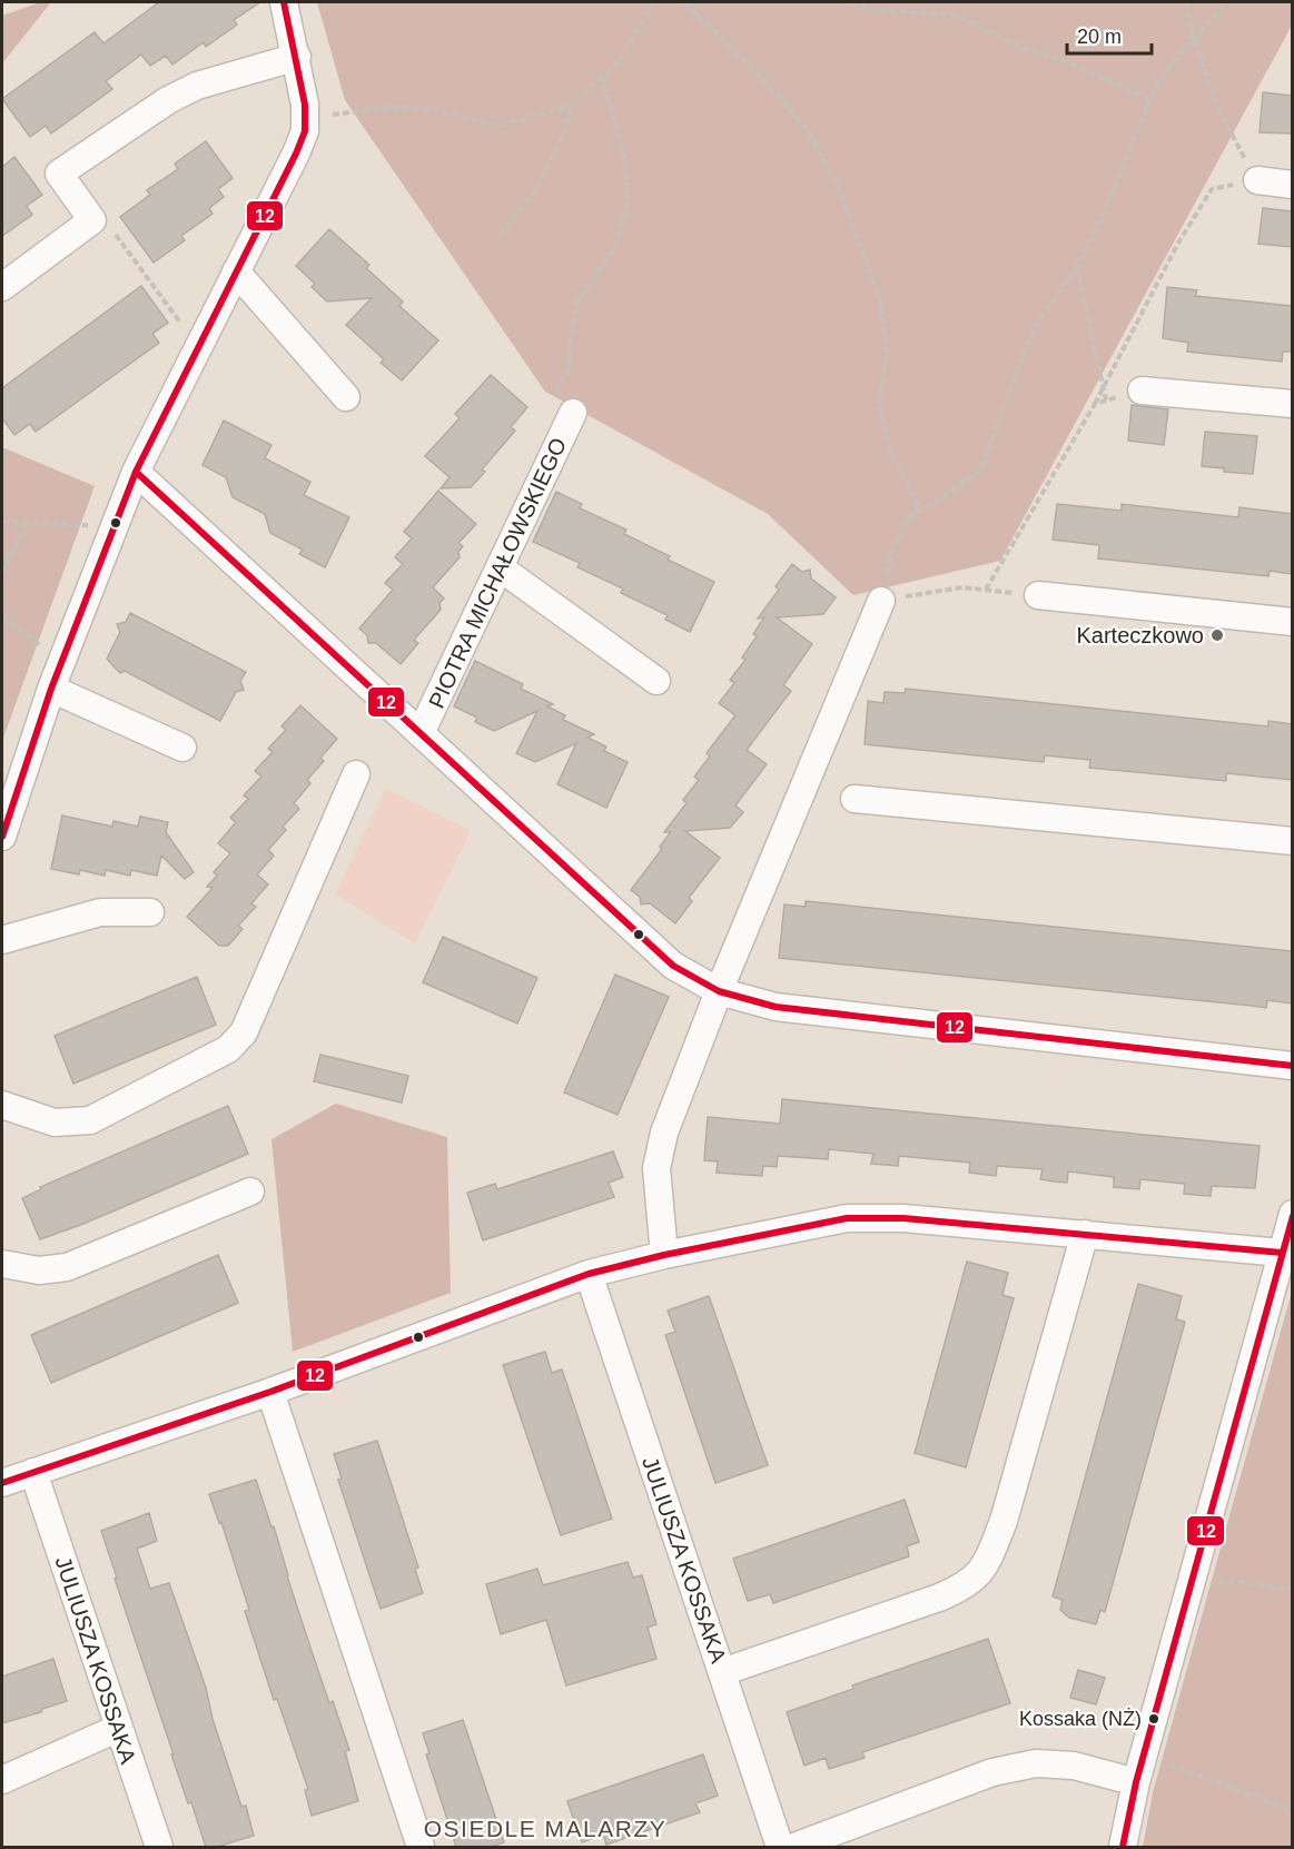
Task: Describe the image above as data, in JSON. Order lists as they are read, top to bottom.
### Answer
{
  "streets": {
    "street": ["PIOTRA MICHAŁOWSKIEGO", "JULIUSZA KOSSAKA"]
  },
  "districts": ["OSIEDLE MALARZY"],
  "places": ["Karteczkowo", "Kossaka (NŻ)"],
  "lines": ["transit line 12"],
  "scale_bar": "20 m"
}
